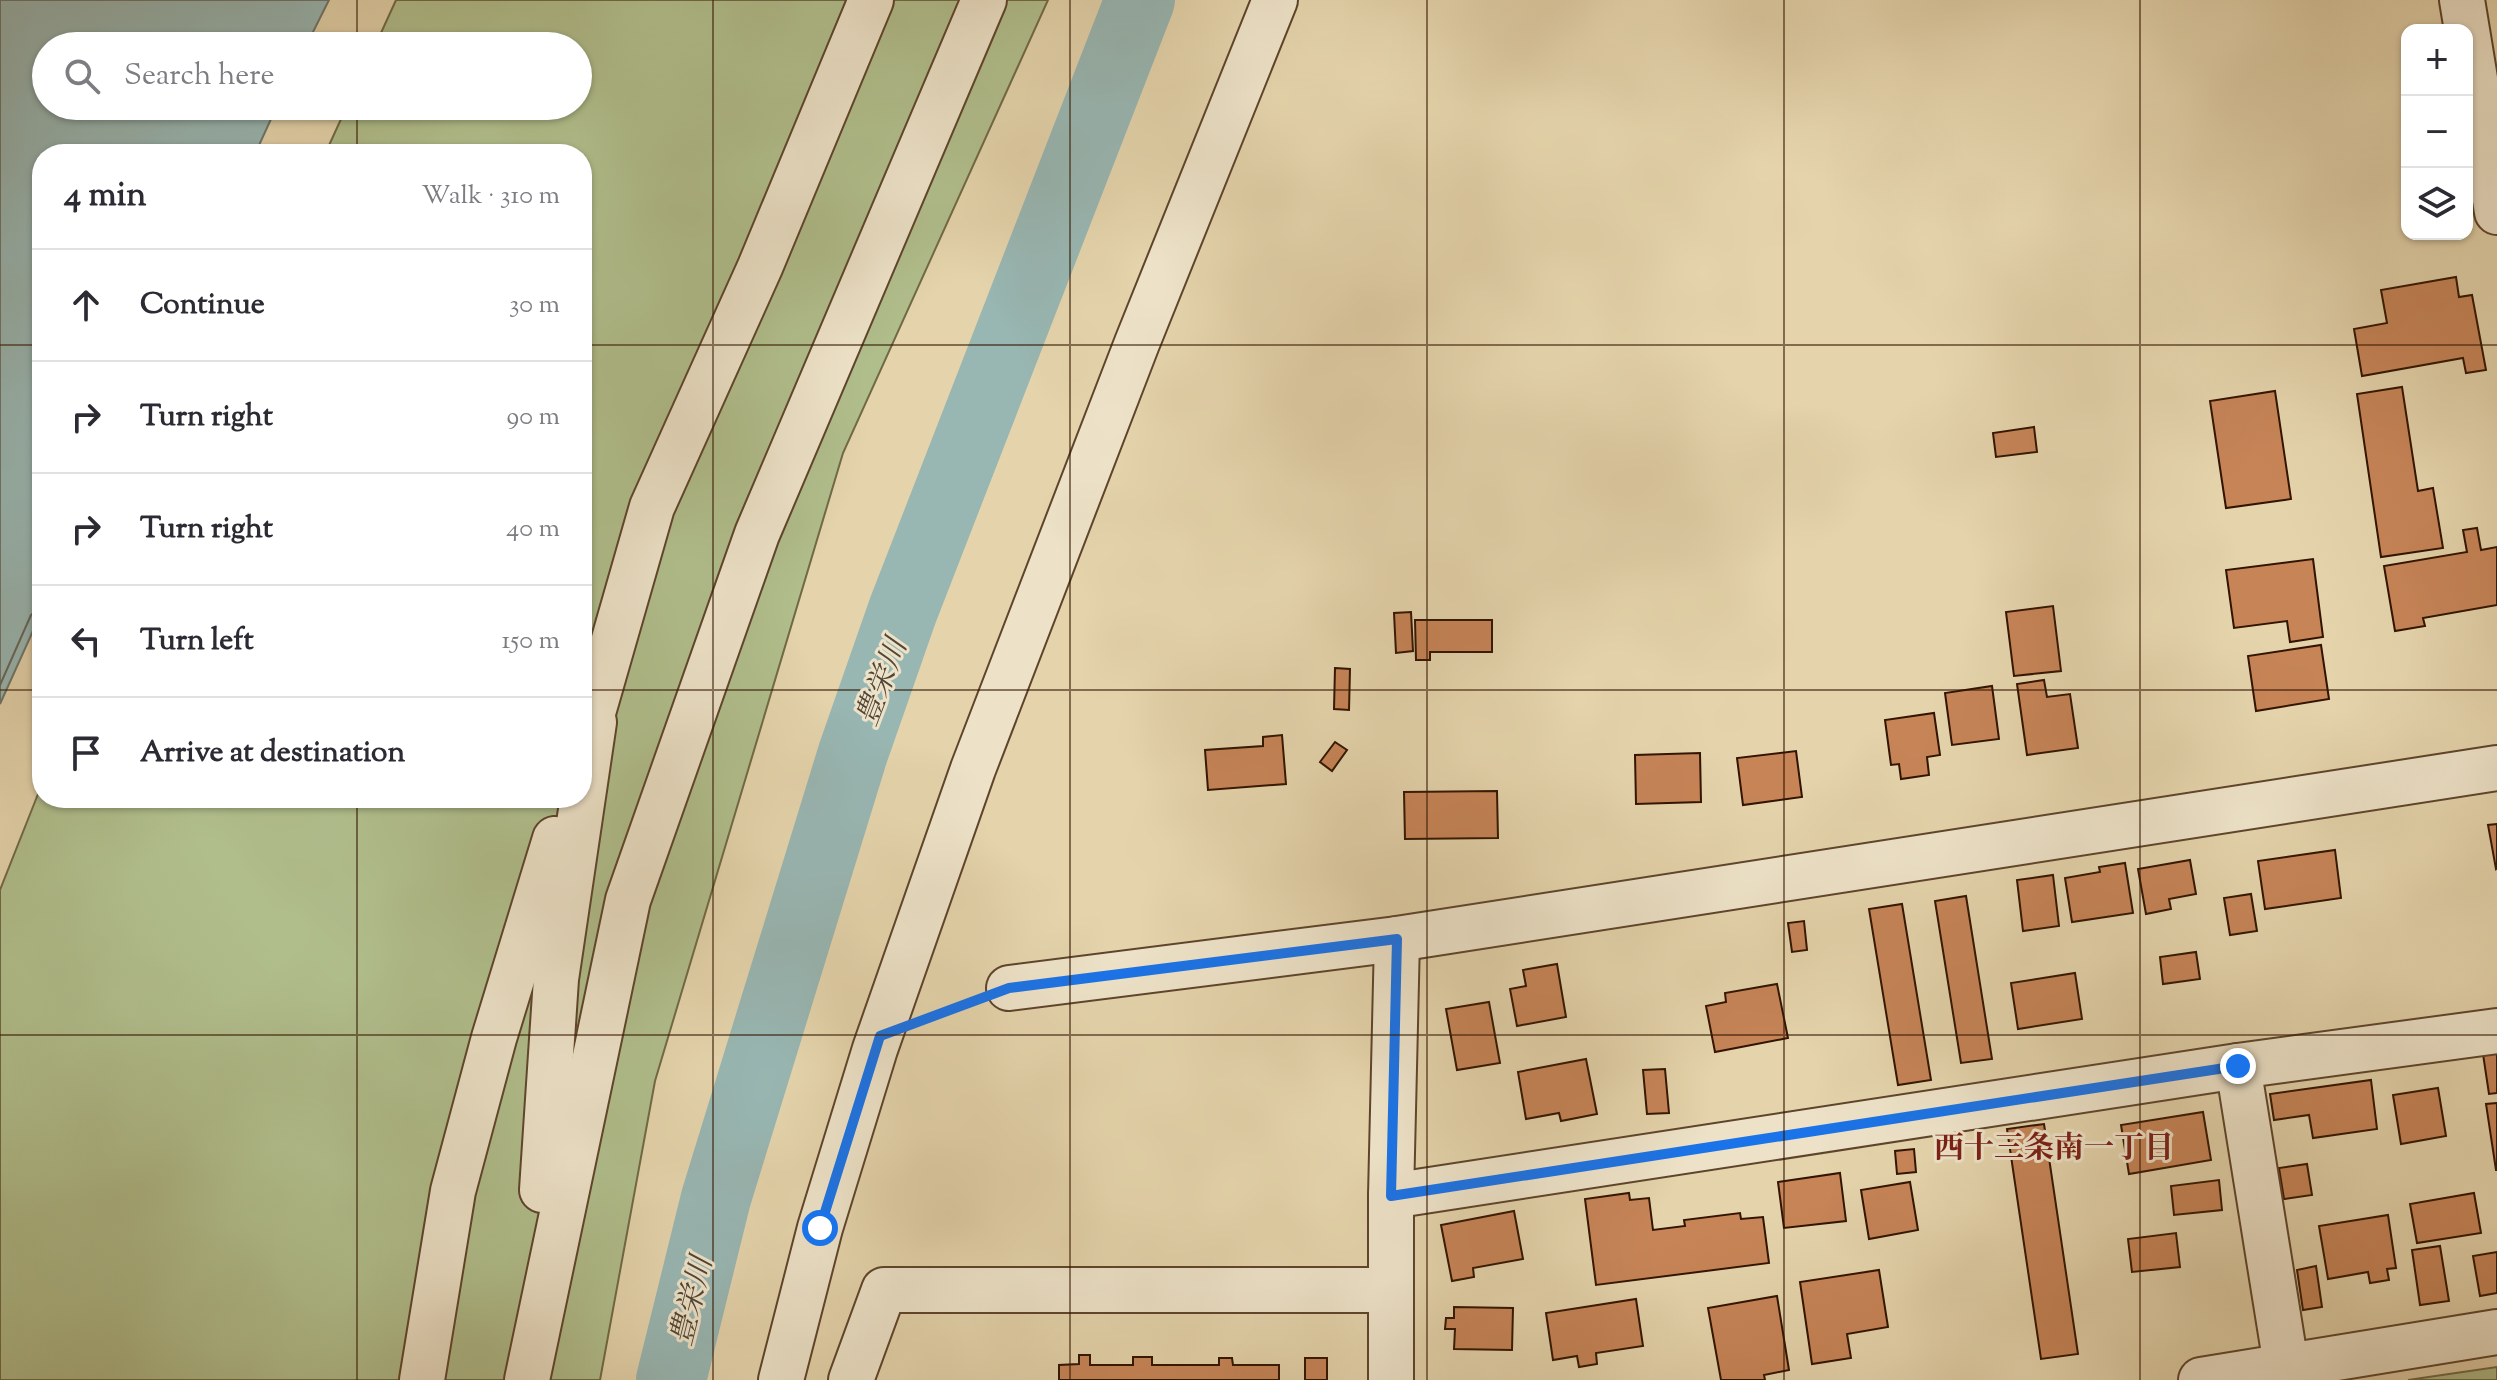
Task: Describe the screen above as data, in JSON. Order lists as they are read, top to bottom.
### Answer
{
  "districts": ["西十三条南一丁目"],
  "water": ["豊栄川"],
  "page": {
    "map_buttons": ["+", "−"],
    "search": "Search here",
    "heading": ["4 min", "Walk · 310 m"],
    "list": [
      ["Continue", "30 m"],
      ["Turn right", "90 m"],
      ["Turn right", "40 m"],
      ["Turn left", "150 m"],
      "Arrive at destination"
    ]
  }
}
